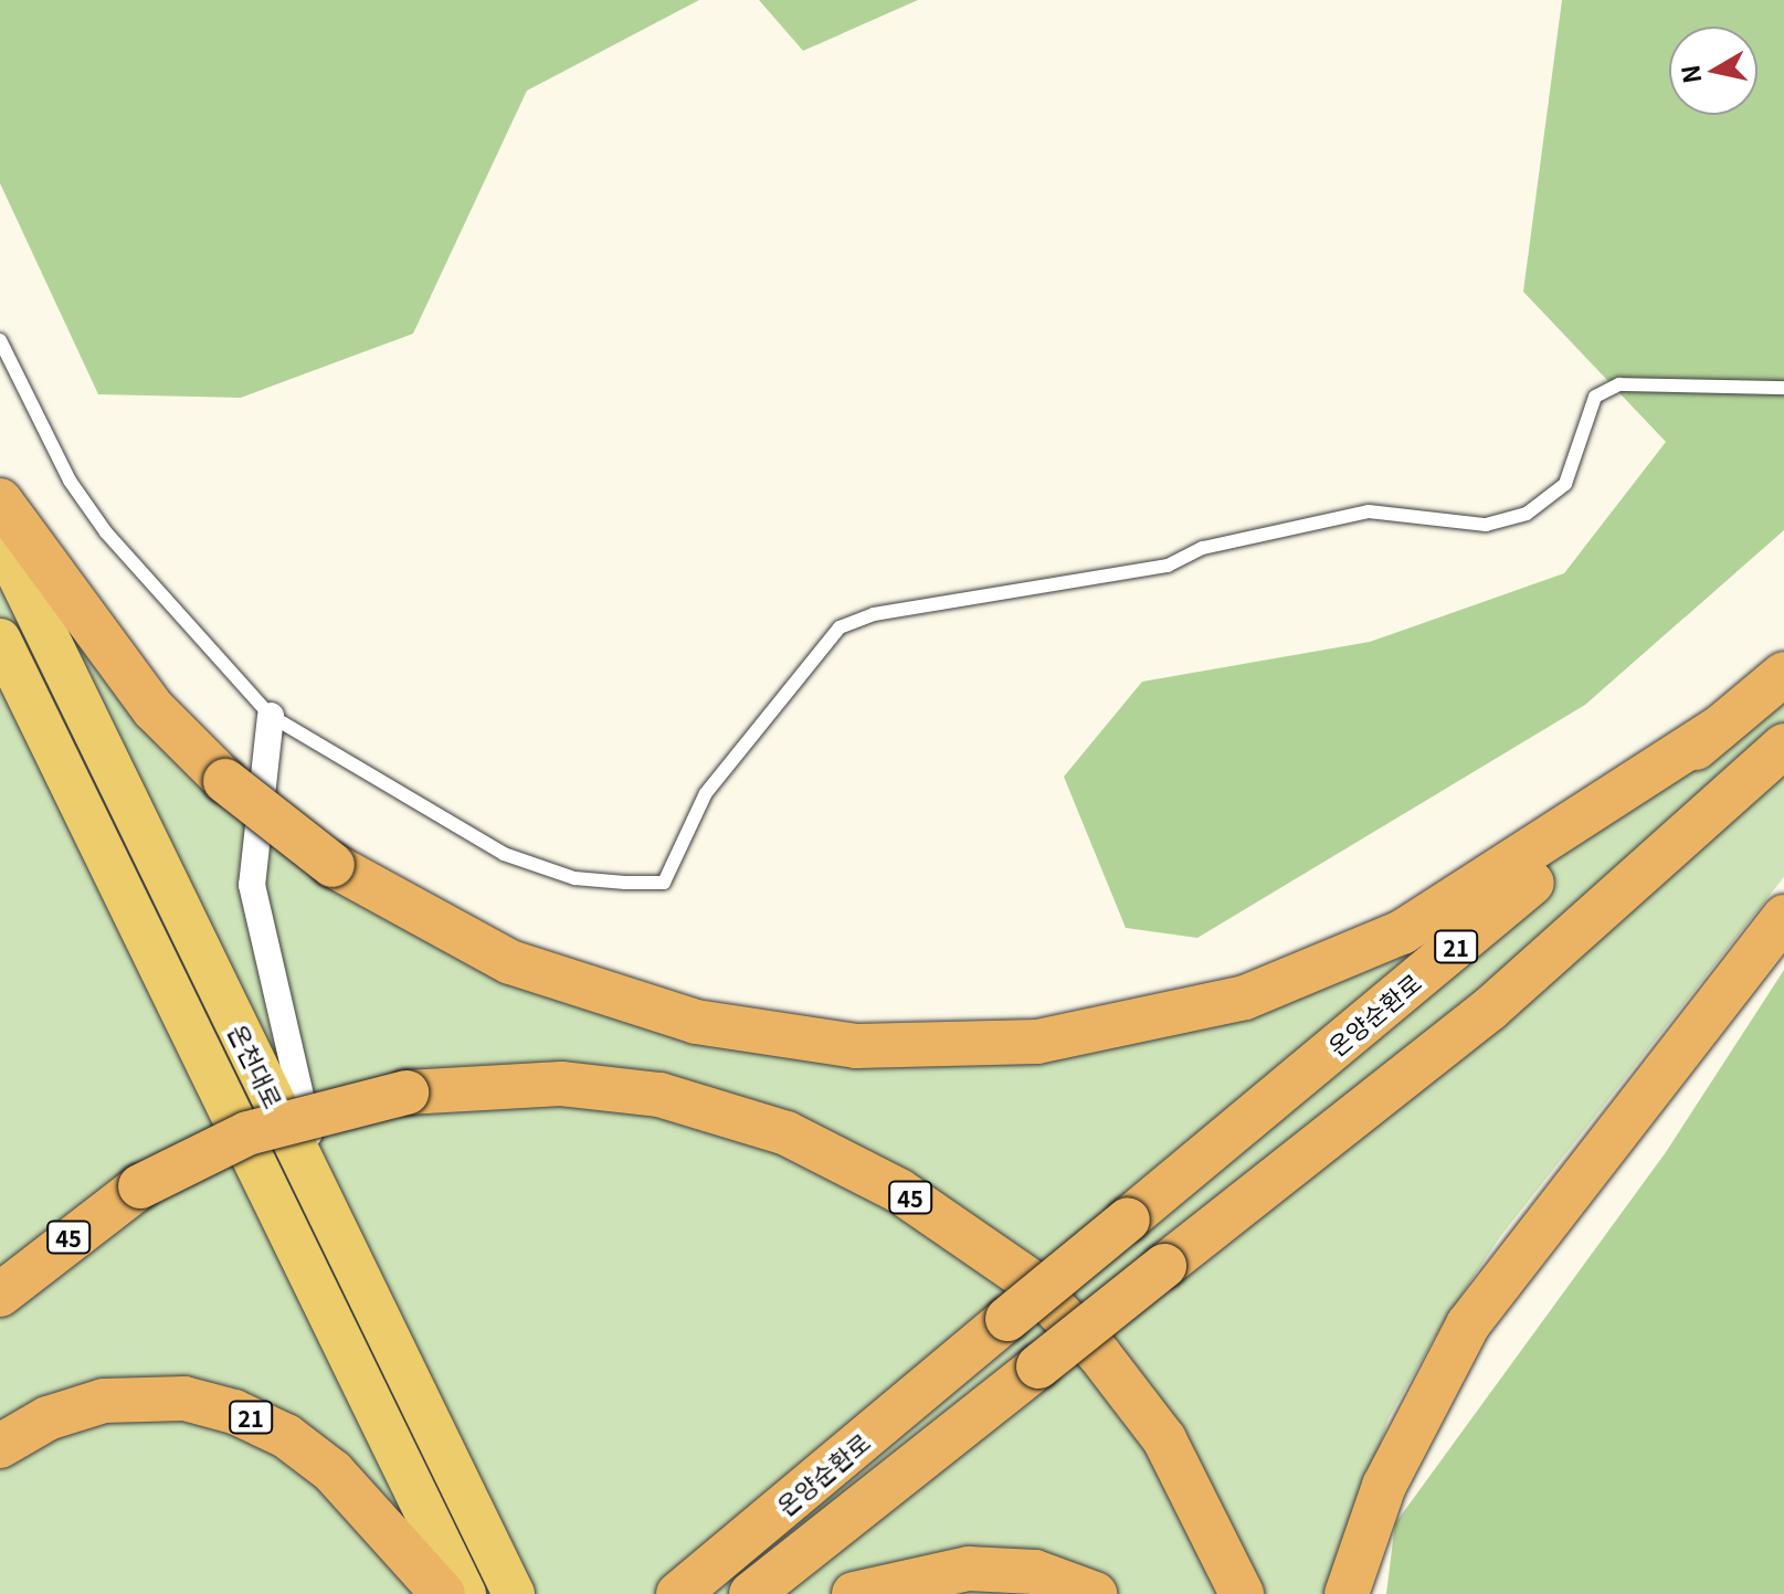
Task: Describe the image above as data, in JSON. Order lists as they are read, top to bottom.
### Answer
{
  "streets": {
    "highway": ["21", "온양순환로", "45"],
    "main road": ["온천대로"]
  },
  "north": "left"
}
